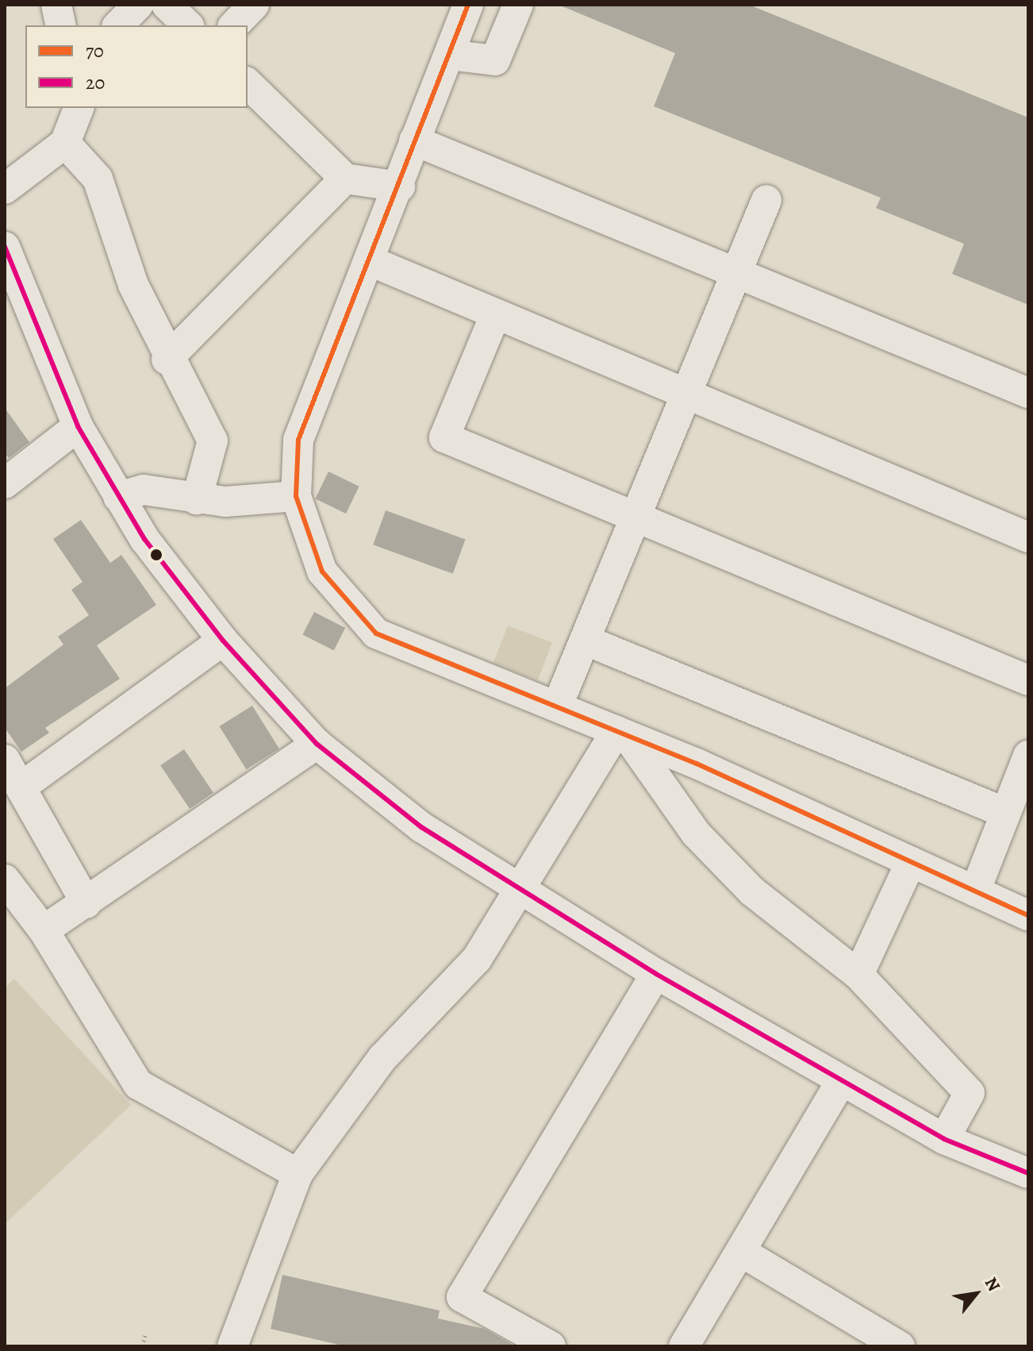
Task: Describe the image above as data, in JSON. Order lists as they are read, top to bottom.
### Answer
{
  "lines": ["transit line 70", "transit line 20"],
  "legend": ["70", "20"],
  "north": "top right"
}
